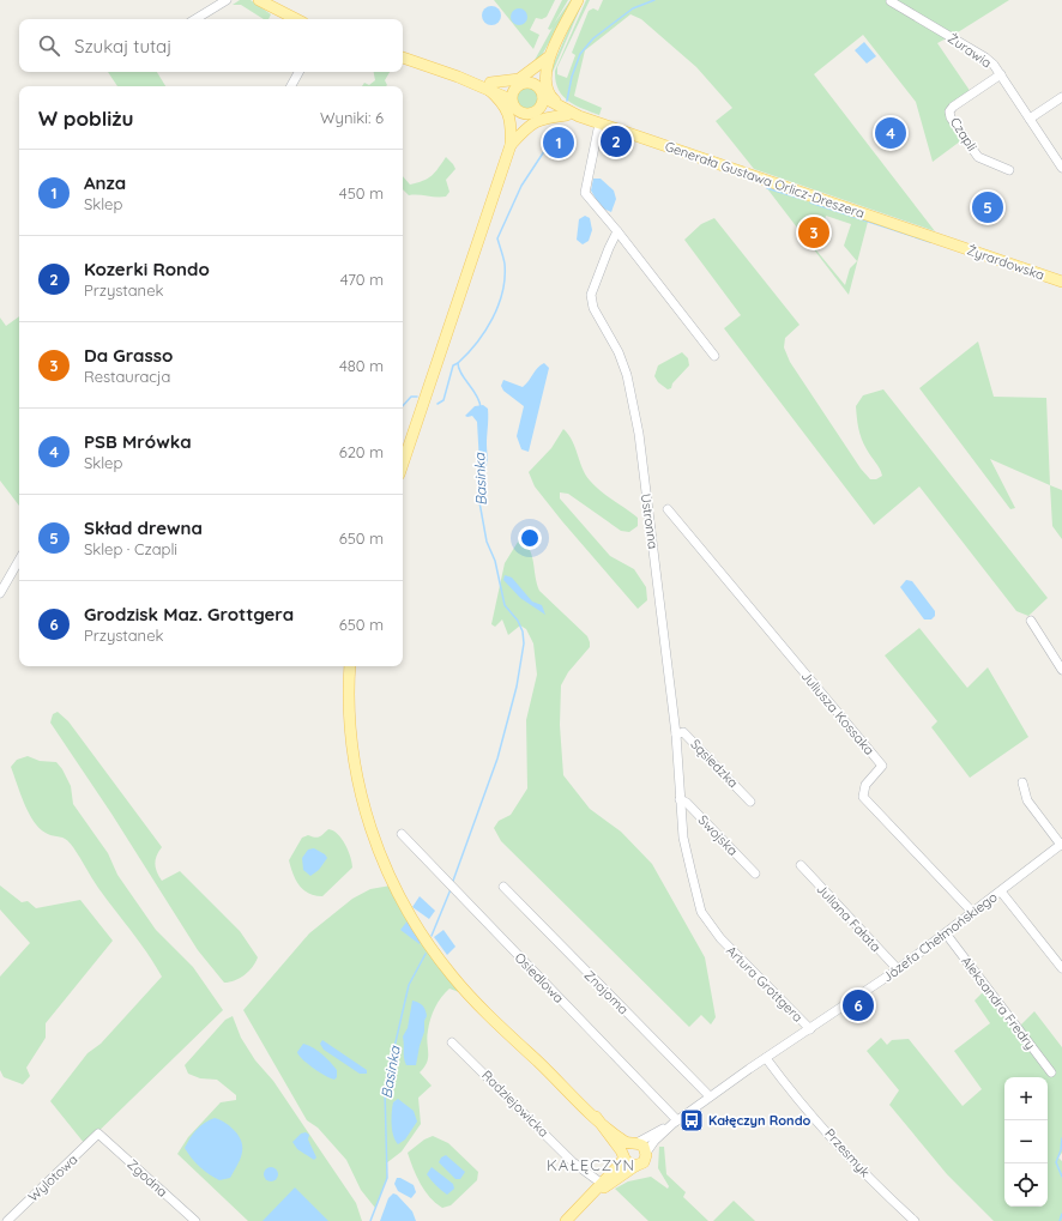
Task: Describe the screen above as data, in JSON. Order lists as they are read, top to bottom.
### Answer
{
  "streets": {
    "main road": ["Generała Gustawa Orlicz-Dreszera", "Żyrardowska"],
    "street": [
      "Żurawia",
      "Czapli",
      "Ustronna",
      "Juliusza Kossaka",
      "Sąsiedzka",
      "Swojska",
      "Juliana Fałata",
      "Józefa Chełmońskiego",
      "Osiedlowa",
      "Artura Grottgera",
      "Znajoma",
      "Aleksandra Fredry",
      "Radziejowicka",
      "Przesmyk",
      "Wylotowa",
      "Zgodna"
    ]
  },
  "crossings": [
    ["Żurawia", "Czapli"],
    ["Generała Gustawa Orlicz-Dreszera", "Żyrardowska"],
    ["Ustronna", "Sąsiedzka"],
    ["Ustronna", "Swojska"],
    ["Ustronna", "Artura Grottgera"],
    ["Juliusza Kossaka", "Józefa Chełmońskiego"],
    ["Juliana Fałata", "Józefa Chełmońskiego"],
    ["Józefa Chełmońskiego", "Osiedlowa"],
    ["Józefa Chełmońskiego", "Artura Grottgera"],
    ["Józefa Chełmońskiego", "Znajoma"],
    ["Józefa Chełmońskiego", "Aleksandra Fredry"],
    ["Józefa Chełmońskiego", "Przesmyk"],
    ["Wylotowa", "Zgodna"]
  ],
  "districts": ["KAŁĘCZYN"],
  "water": ["Basinka"],
  "places": {
    "bus stop": ["Kałęczyn Rondo"]
  },
  "page": {
    "search": "Szukaj tutaj",
    "heading": ["W pobliżu", "Wyniki: 6"],
    "pins": [
      "4",
      "2",
      "1",
      "5",
      "3",
      "6"
    ],
    "list": [
      {
        "mark": "1",
        "name": "Anza",
        "note": "Sklep",
        "value": "450 m"
      },
      {
        "mark": "2",
        "name": "Kozerki Rondo",
        "note": "Przystanek",
        "value": "470 m"
      },
      {
        "mark": "3",
        "name": "Da Grasso",
        "note": "Restauracja",
        "value": "480 m"
      },
      {
        "mark": "4",
        "name": "PSB Mrówka",
        "note": "Sklep",
        "value": "620 m"
      },
      {
        "mark": "5",
        "name": "Skład drewna",
        "note": "Sklep · Czapli",
        "value": "650 m"
      },
      {
        "mark": "6",
        "name": "Grodzisk Maz. Grottgera",
        "note": "Przystanek",
        "value": "650 m"
      }
    ],
    "map_buttons": ["+", "−"]
  }
}
